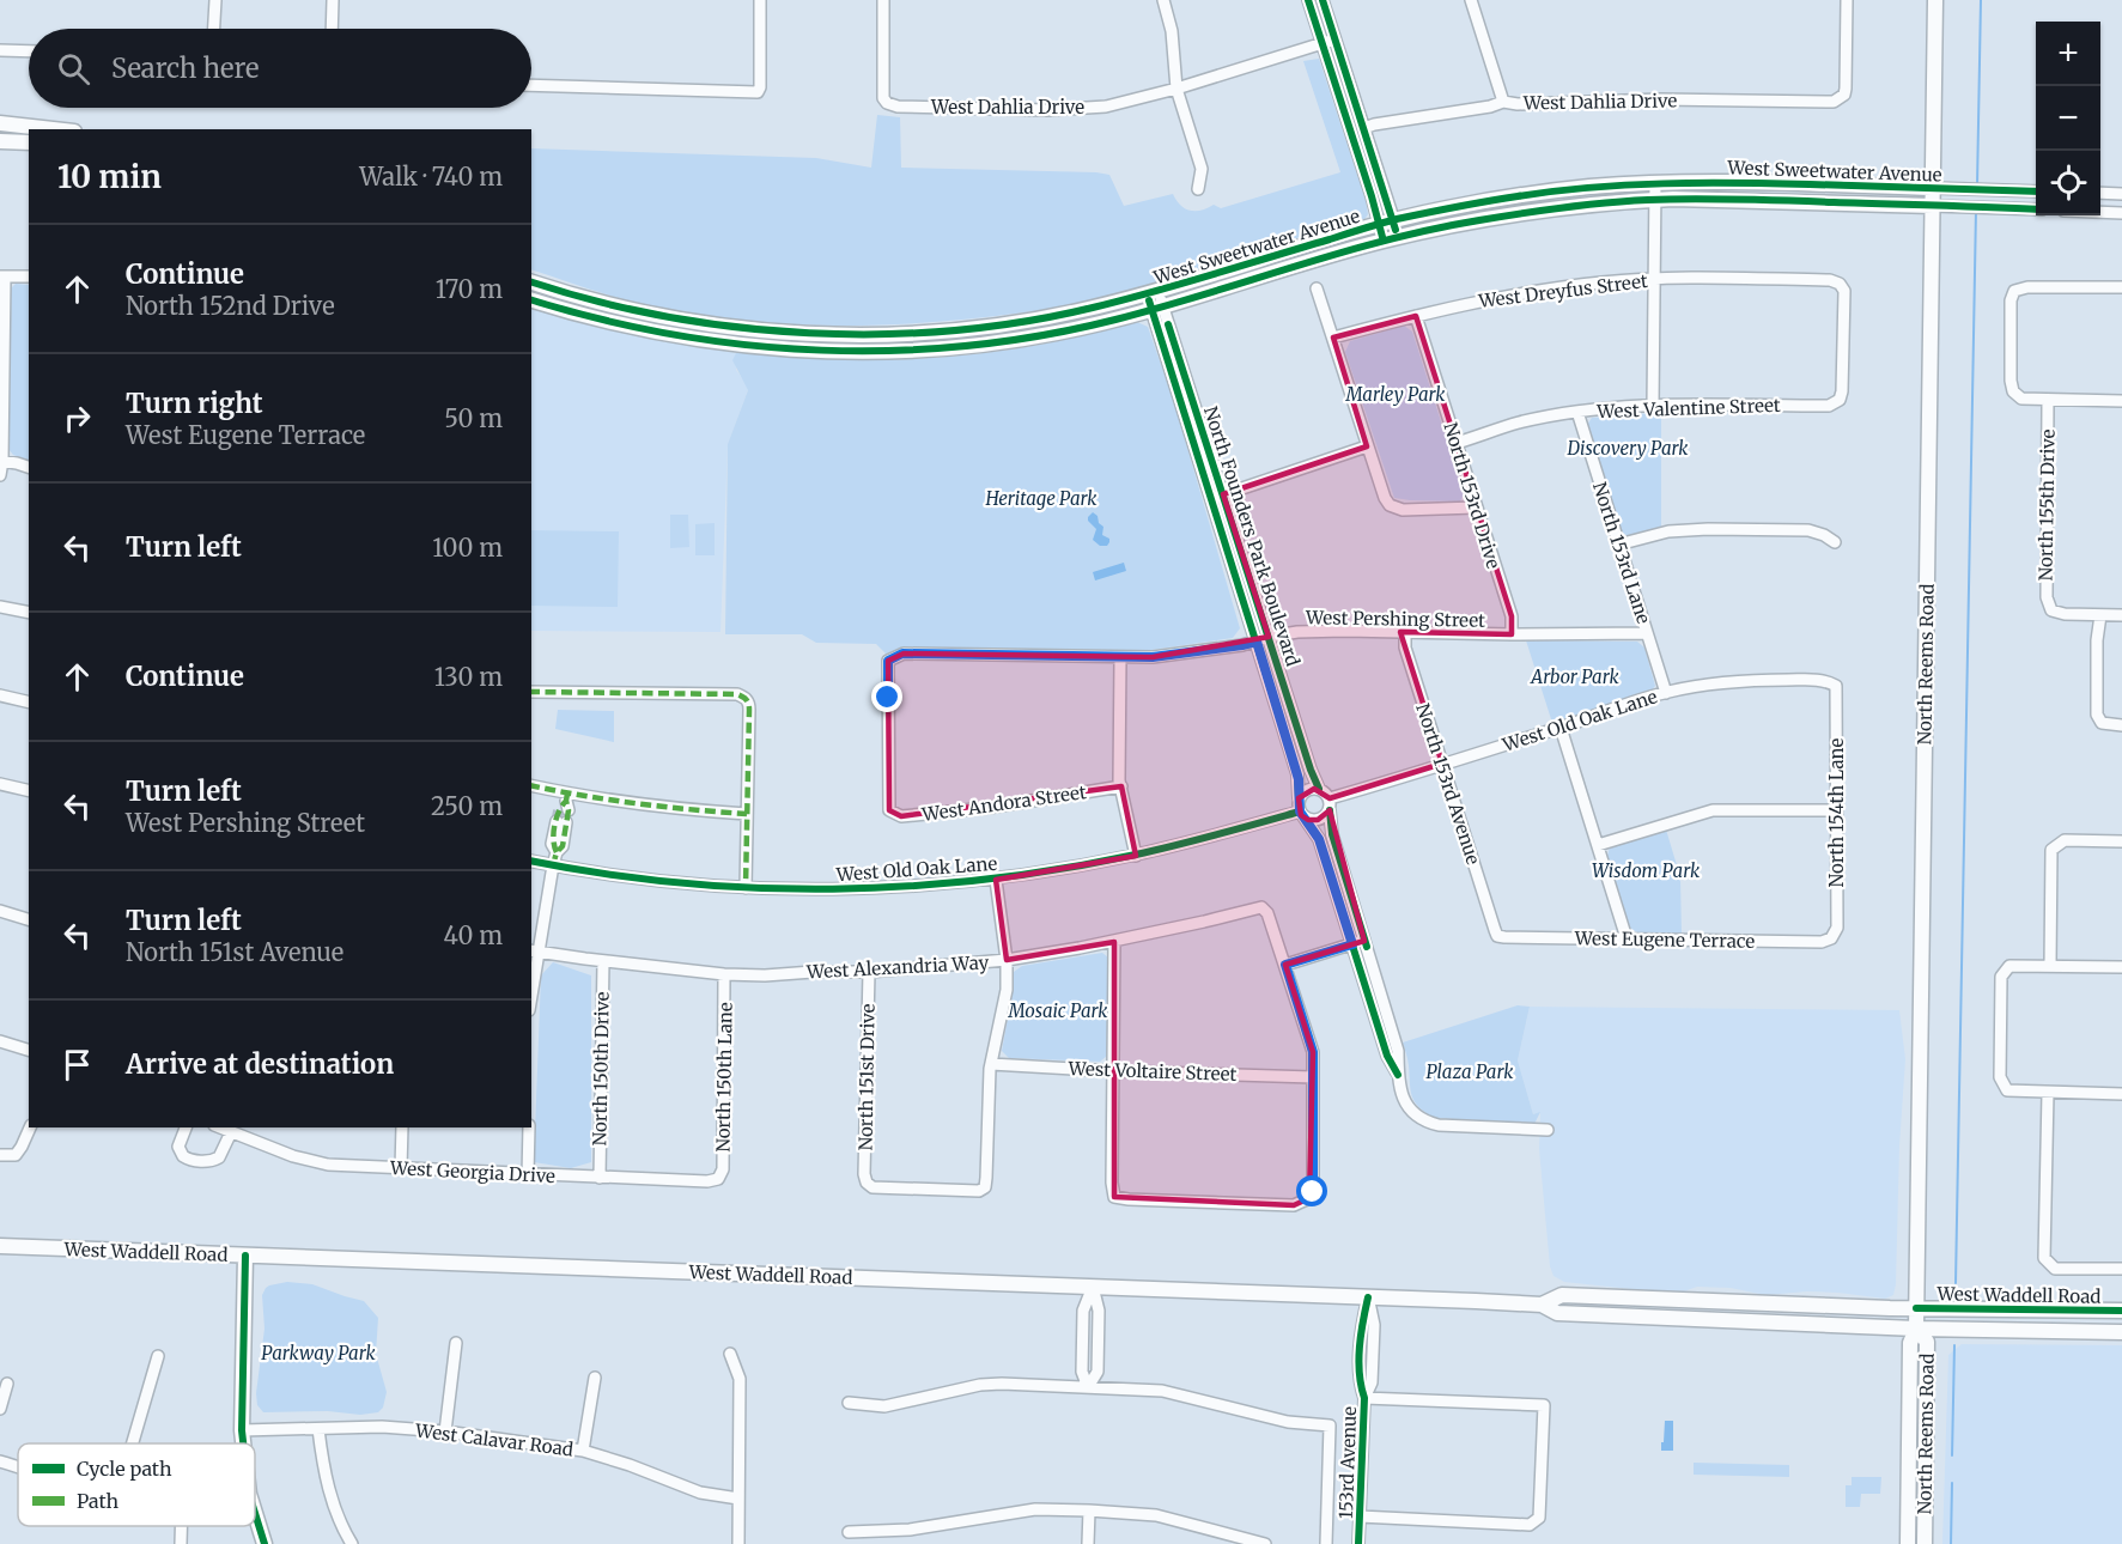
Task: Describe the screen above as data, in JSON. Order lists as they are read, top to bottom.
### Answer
{
  "streets": {
    "main road": ["West Sweetwater Avenue", "North Reems Road", "West Waddell Road"],
    "street": [
      "West Dahlia Drive",
      "West Dreyfus Street",
      "West Valentine Street",
      "North 153rd Drive",
      "North 155th Drive",
      "North Founders Park Boulevard",
      "North 153rd Lane",
      "West Pershing Street",
      "West Old Oak Lane",
      "North 153rd Avenue",
      "West Andora Street",
      "North 154th Lane",
      "West Eugene Terrace",
      "West Alexandria Way",
      "North 150th Drive",
      "West Voltaire Street",
      "North 150th Lane",
      "North 151st Drive",
      "West Georgia Drive",
      "West Calavar Road",
      "153rd Avenue"
    ]
  },
  "crossings": [
    ["West Sweetwater Avenue", "North Founders Park Boulevard"],
    ["West Sweetwater Avenue", "North Reems Road"],
    ["West Dreyfus Street", "West Valentine Street"],
    ["West Dreyfus Street", "North 153rd Drive"],
    ["West Valentine Street", "North 153rd Drive"],
    ["West Valentine Street", "North 153rd Lane"],
    ["North 153rd Drive", "West Pershing Street"],
    ["North Founders Park Boulevard", "West Pershing Street"],
    ["North Founders Park Boulevard", "West Old Oak Lane"],
    ["North 153rd Lane", "West Pershing Street"],
    ["North 153rd Lane", "West Old Oak Lane"],
    ["West Pershing Street", "North 153rd Avenue"],
    ["West Pershing Street", "West Andora Street"],
    ["North Reems Road", "West Waddell Road"],
    ["West Old Oak Lane", "North 153rd Avenue"],
    ["West Old Oak Lane", "North 154th Lane"],
    ["North 153rd Avenue", "West Eugene Terrace"],
    ["North 154th Lane", "West Eugene Terrace"],
    ["West Alexandria Way", "North 150th Drive"],
    ["West Alexandria Way", "North 150th Lane"],
    ["West Alexandria Way", "North 151st Drive"],
    ["North 150th Drive", "West Georgia Drive"],
    ["West Voltaire Street", "North 151st Drive"],
    ["North 150th Lane", "West Georgia Drive"],
    ["West Waddell Road", "153rd Avenue"]
  ],
  "parks": [
    "Marley Park",
    "Discovery Park",
    "Heritage Park",
    "Arbor Park",
    "Wisdom Park",
    "Mosaic Park",
    "Plaza Park",
    "Parkway Park"
  ],
  "legend": ["Cycle path", "Path"],
  "page": {
    "map_buttons": ["+", "−"],
    "search": "Search here",
    "heading": ["10 min", "Walk · 740 m"],
    "list": [
      ["Continue", "North 152nd Drive", "170 m"],
      ["Turn right", "West Eugene Terrace", "50 m"],
      ["Turn left", "100 m"],
      ["Continue", "130 m"],
      ["Turn left", "West Pershing Street", "250 m"],
      ["Turn left", "North 151st Avenue", "40 m"],
      "Arrive at destination"
    ]
  }
}
